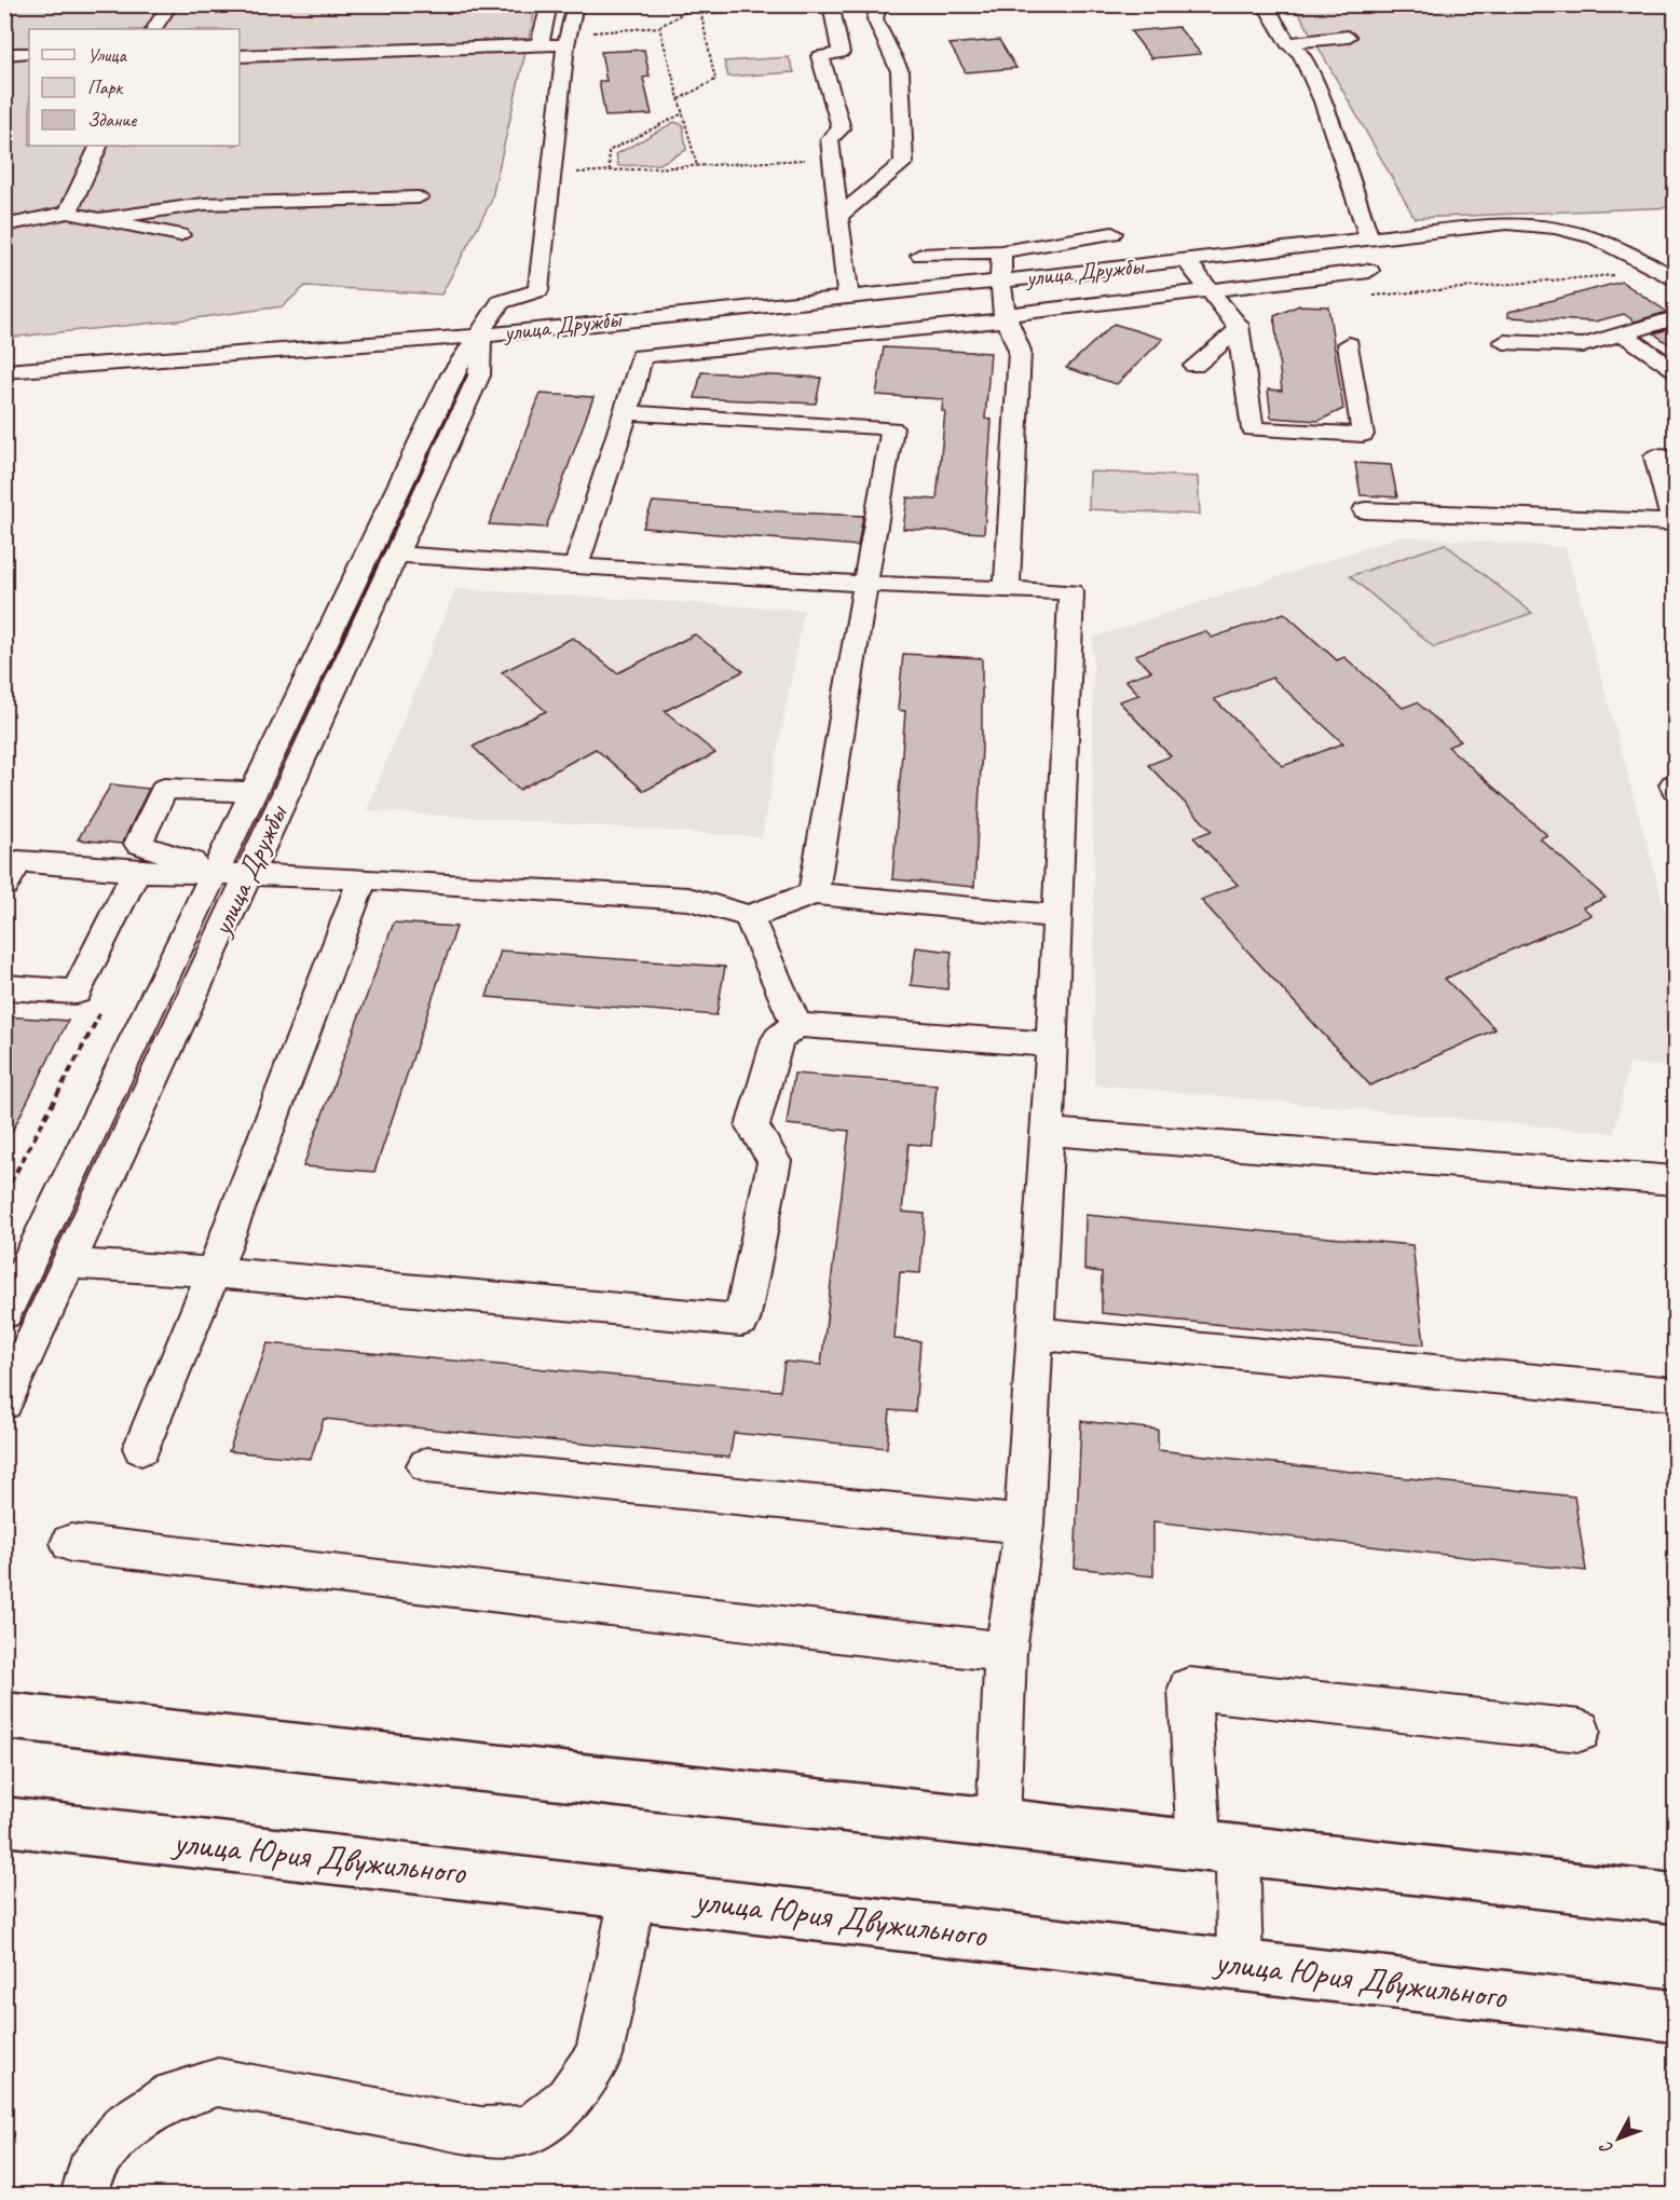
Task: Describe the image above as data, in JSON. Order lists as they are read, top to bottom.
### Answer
{
  "streets": {
    "main road": ["улица Юрия Двужильного"],
    "street": ["улица Дружбы"]
  },
  "legend": ["Улица", "Парк", "Здание"],
  "north": "bottom left"
}
